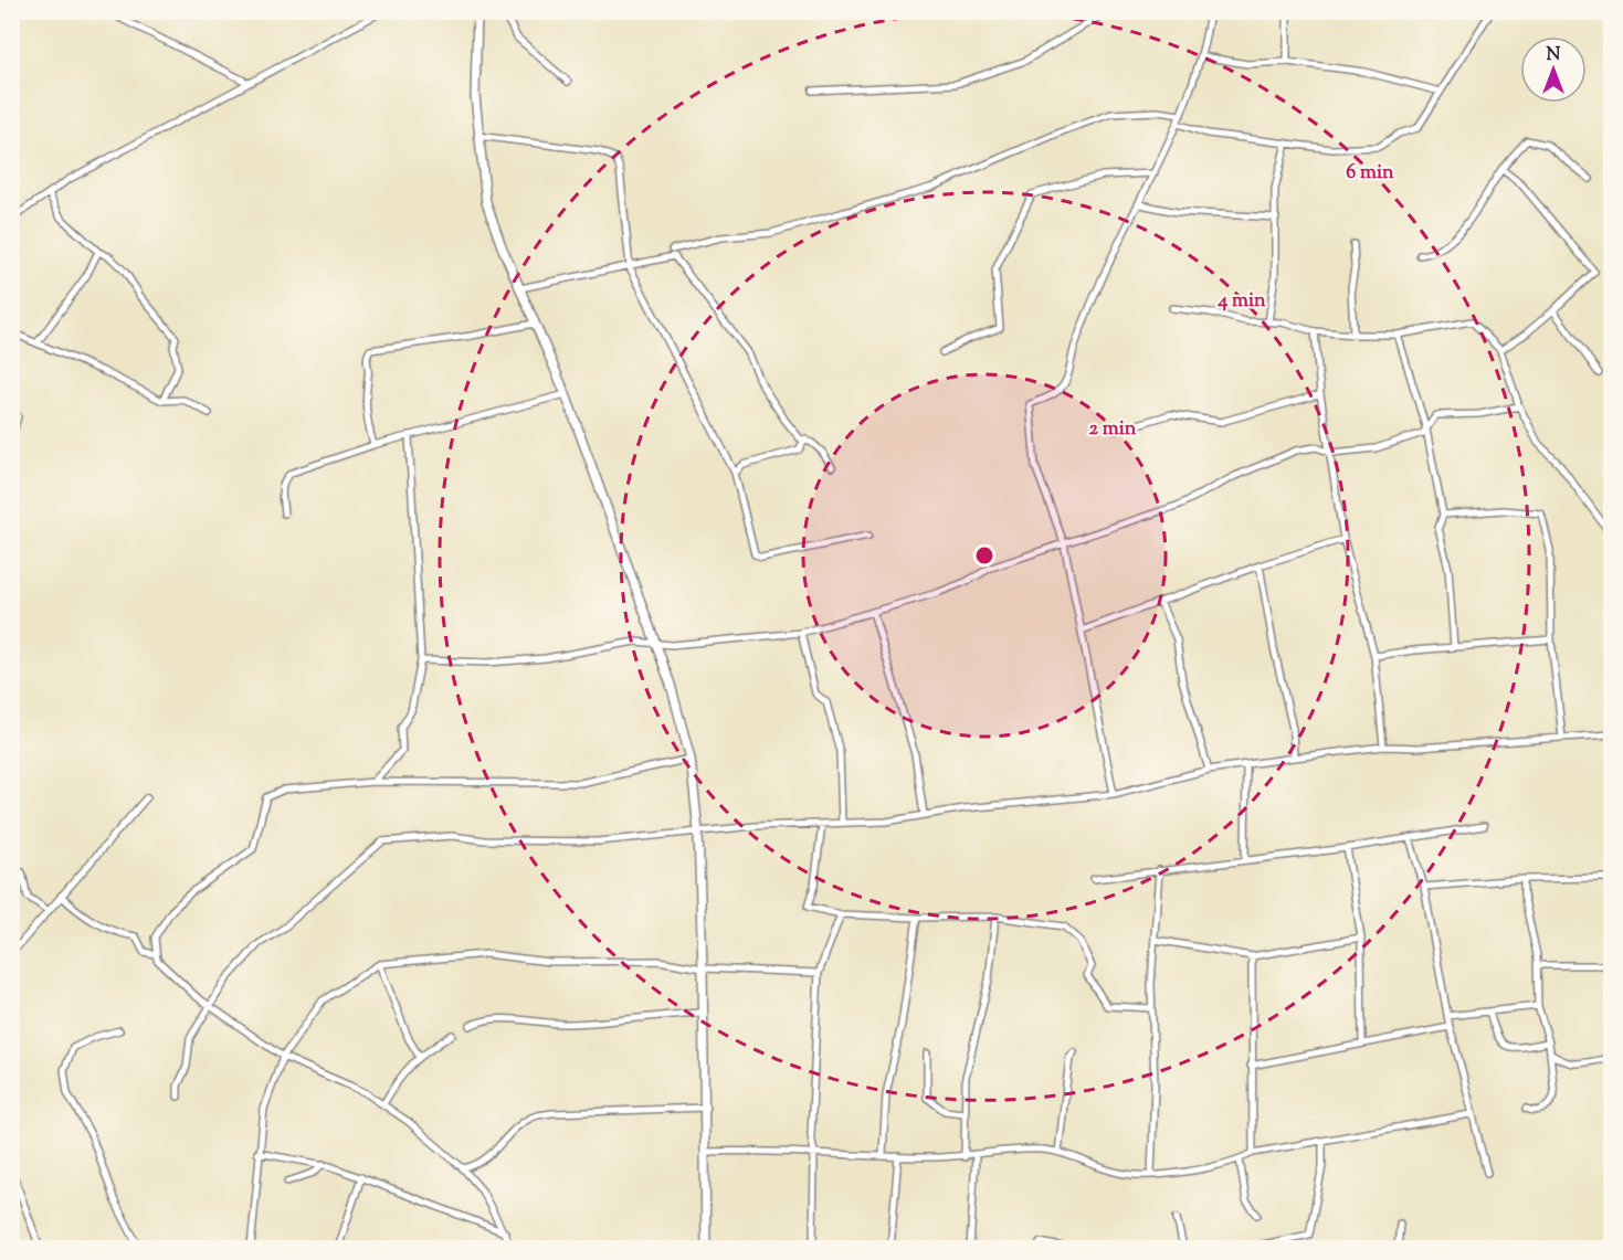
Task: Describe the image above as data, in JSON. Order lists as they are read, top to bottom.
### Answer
{
  "north": "top",
  "rings": ["6 min", "4 min", "2 min"]
}
